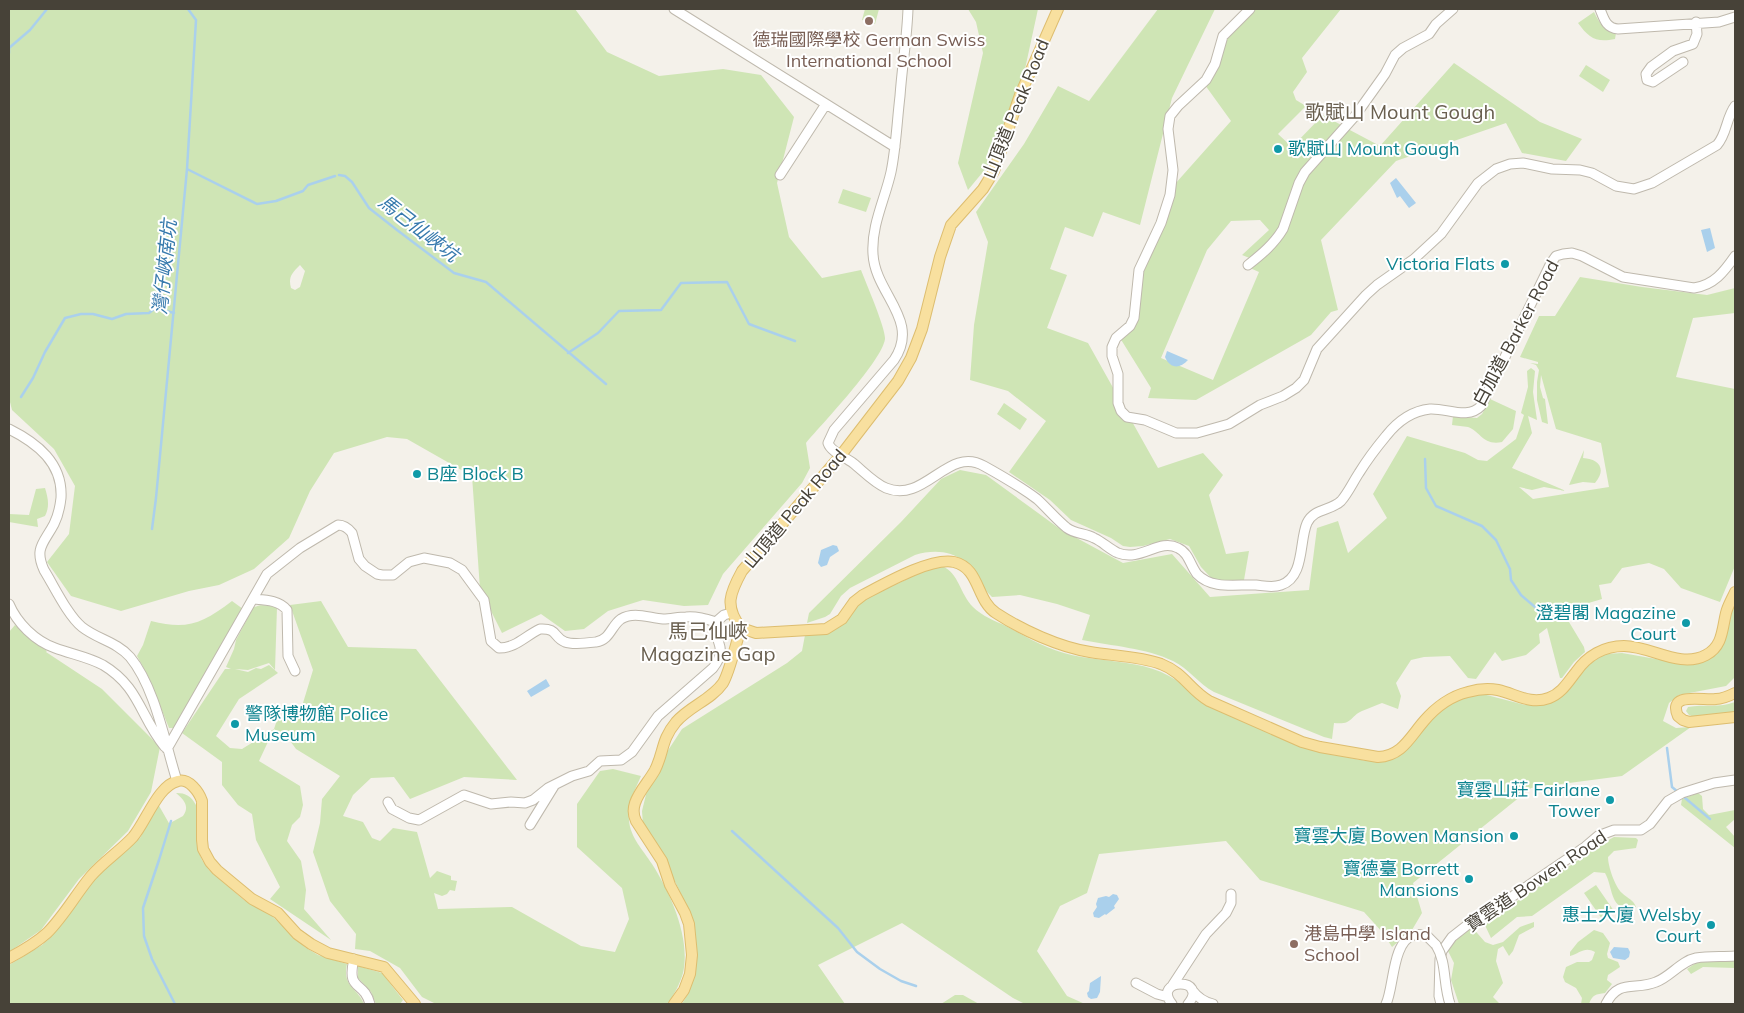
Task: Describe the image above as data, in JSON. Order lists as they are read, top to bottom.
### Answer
{
  "streets": {
    "main road": ["山頂道 Peak Road"],
    "street": ["白加道 Barker Road", "寶雲道 Bowen Road"]
  },
  "crossings": [
    ["山頂道 Peak Road", "白加道 Barker Road"]
  ],
  "districts": ["歌賦山 Mount Gough", "馬己仙峽 Magazine Gap"],
  "water": ["馬己仙峽坑", "灣仔峽南坑"],
  "places": [
    "德瑞國際學校 German Swiss International School",
    "歌賦山 Mount Gough",
    "Victoria Flats",
    "B座 Block B",
    "澄碧閣 Magazine Court",
    "警隊博物館 Police Museum",
    "寶雲山莊 Fairlane Tower",
    "寶雲大廈 Bowen Mansion",
    "寶德臺 Borrett Mansions",
    "惠士大廈 Welsby Court",
    "港島中學 Island School"
  ]
}
